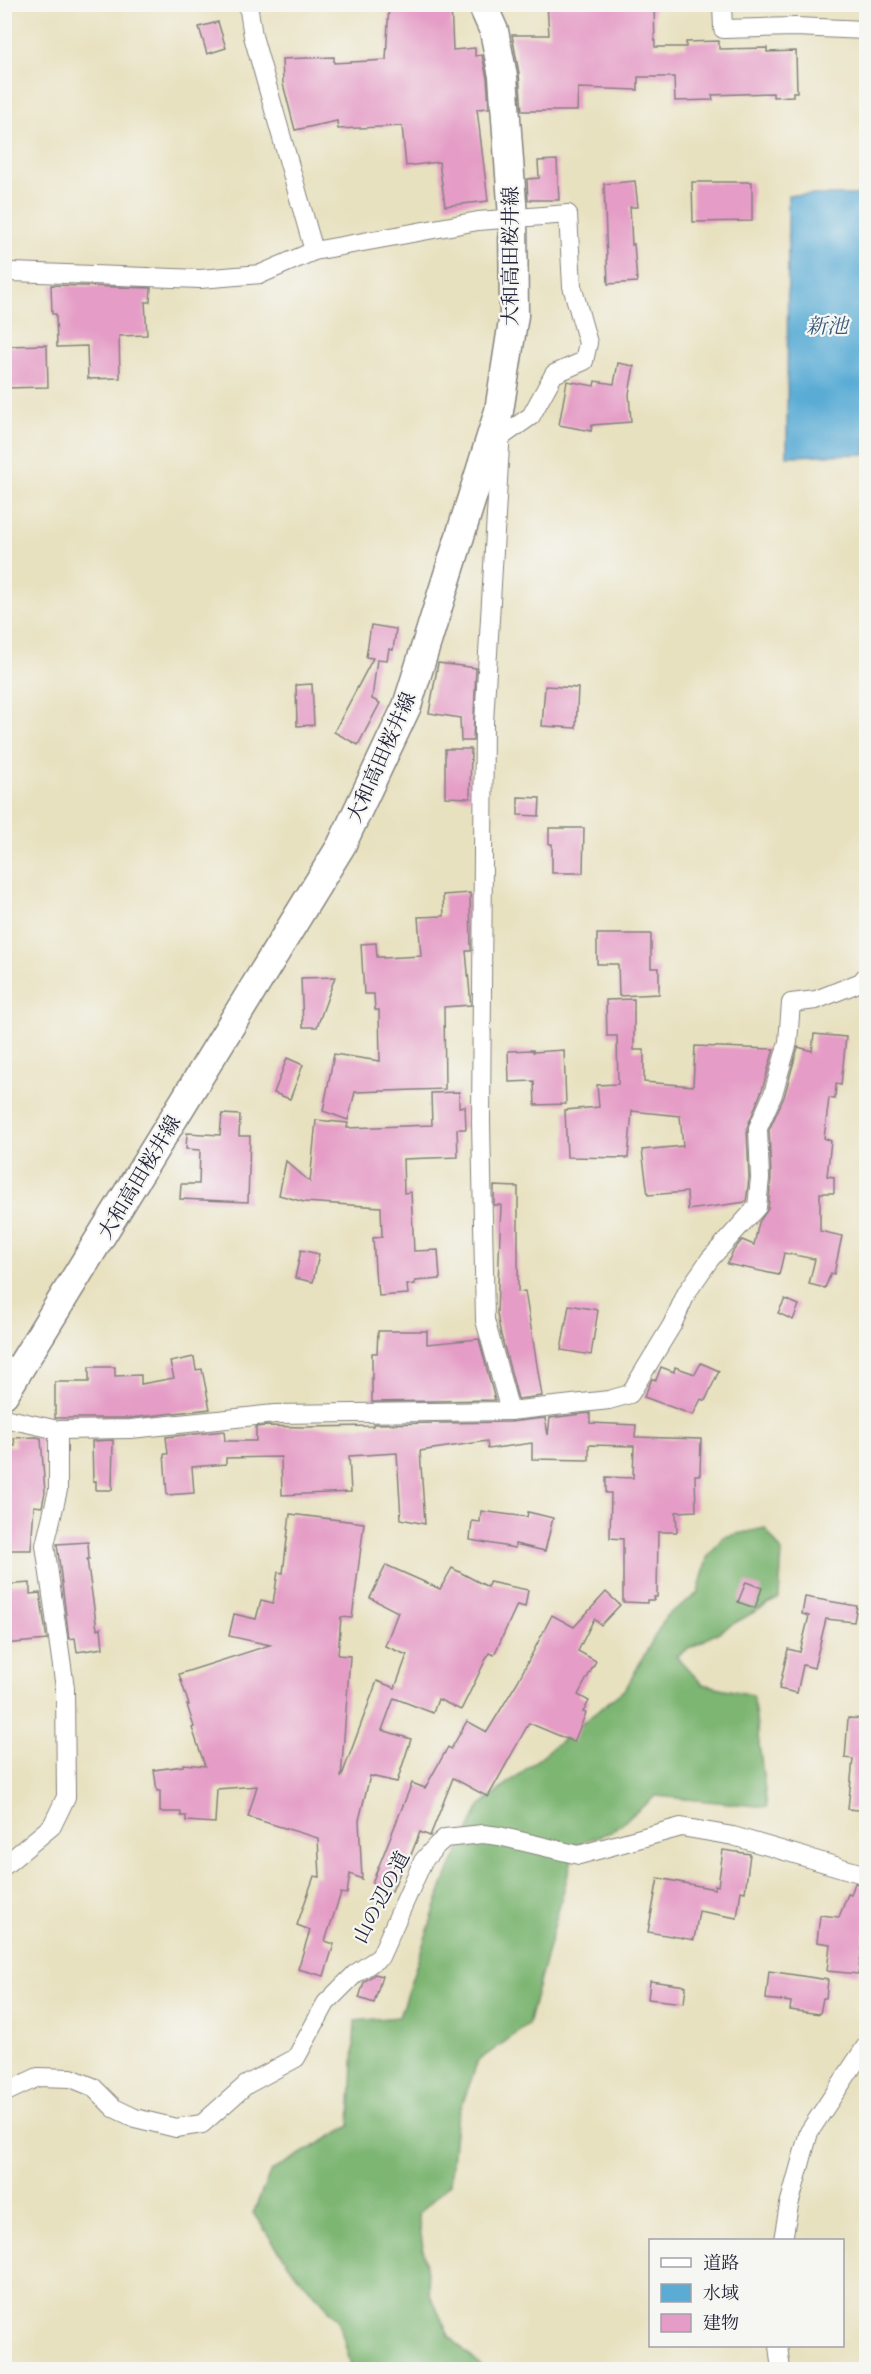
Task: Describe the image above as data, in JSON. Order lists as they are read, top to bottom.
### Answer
{
  "streets": {
    "main road": ["大和高田桜井線"],
    "street": ["山の辺の道"]
  },
  "water": ["新池"],
  "legend": ["道路", "水域", "建物"]
}
